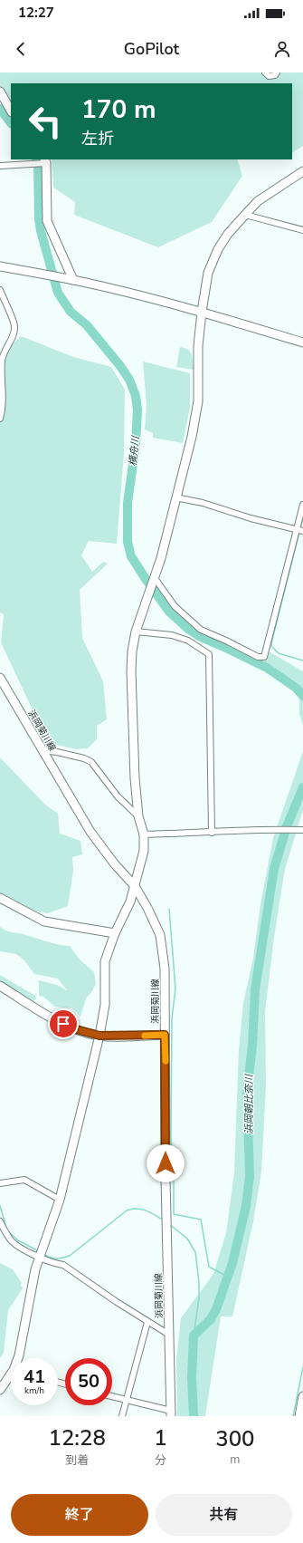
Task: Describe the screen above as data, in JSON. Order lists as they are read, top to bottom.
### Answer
{
  "streets": {
    "street": ["浜岡菊川線"]
  },
  "water": ["横舟川", "浜岡朝比奈川"],
  "page": {
    "status": "12:27",
    "header": "GoPilot",
    "turn": ["170 m", "左折"],
    "speed": "41 km/h",
    "limit": "50",
    "eta": [
      "12:28",
      "到着",
      "1",
      "分",
      "300",
      "m"
    ],
    "buttons": ["終了", "共有"]
  }
}
